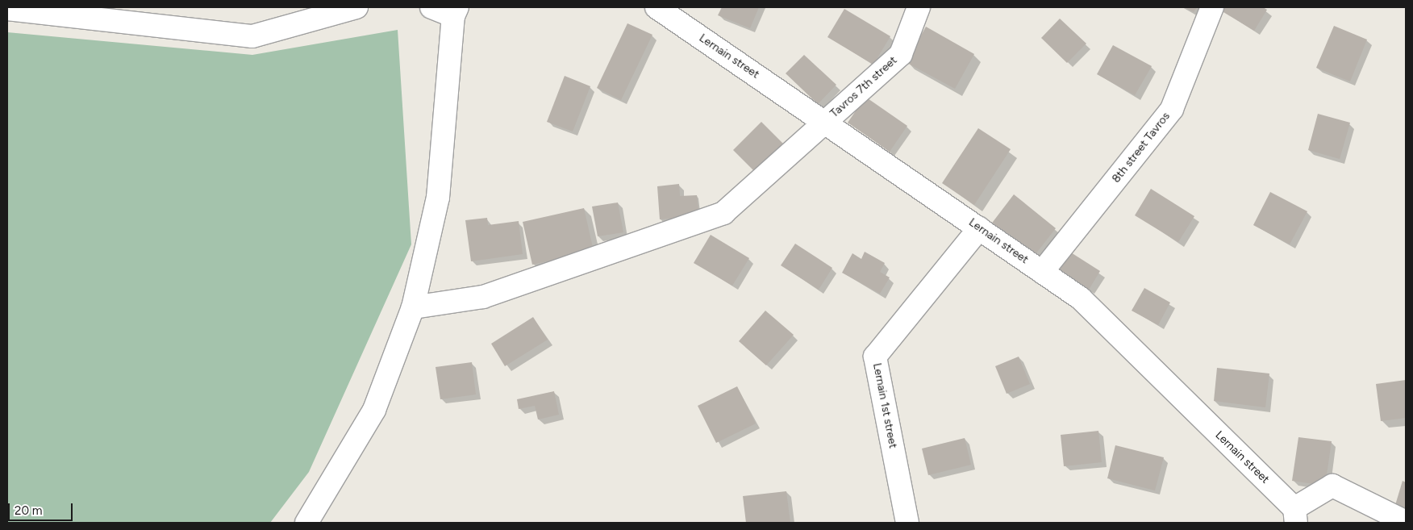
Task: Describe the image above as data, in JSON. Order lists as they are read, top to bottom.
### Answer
{
  "streets": {
    "street": [
      "Lernain street",
      "Tavros 7th street",
      "8th street Tavros",
      "Lernain 1st street"
    ]
  },
  "crossings": [
    ["Lernain street", "Tavros 7th street"],
    ["Lernain street", "8th street Tavros"],
    ["Lernain street", "Lernain 1st street"]
  ],
  "scale_bar": "20 m"
}
